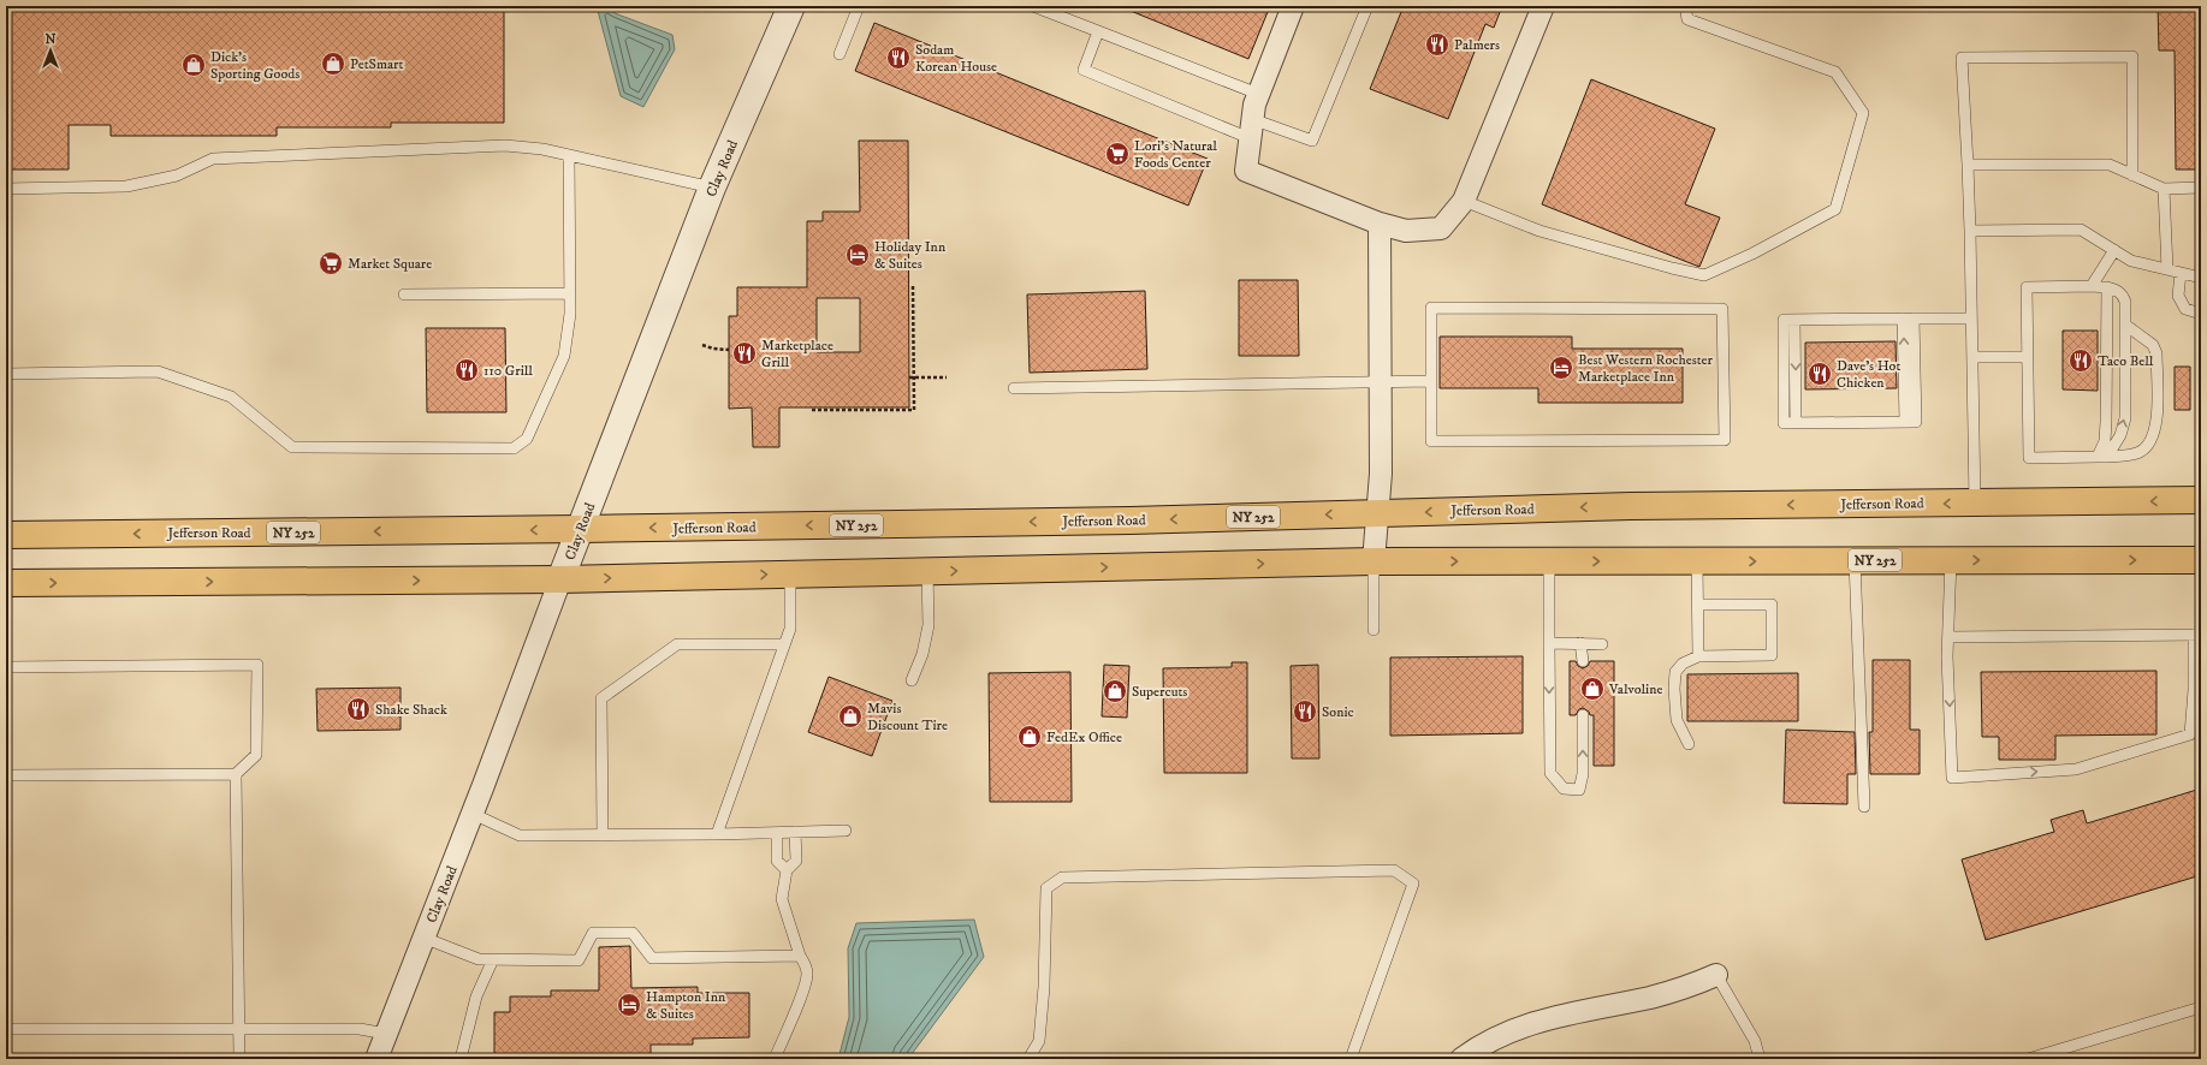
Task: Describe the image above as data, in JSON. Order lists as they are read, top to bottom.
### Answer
{
  "streets": {
    "main road": ["Jefferson Road", "NY 252"],
    "street": ["Clay Road"]
  },
  "crossings": [
    ["Clay Road", "Jefferson Road"],
    ["Clay Road", "NY 252"]
  ],
  "places": {
    "restaurant": [
      "Palmers",
      "Sodam Korean House",
      "Marketplace Grill",
      "Taco Bell",
      "110 Grill",
      "Dave's Hot Chicken",
      "Shake Shack",
      "Sonic"
    ],
    "shop": [
      "PetSmart",
      "Dick's Sporting Goods",
      "Valvoline",
      "Supercuts",
      "Mavis Discount Tire",
      "FedEx Office"
    ],
    "supermarket": ["Lori's Natural Foods Center", "Market Square"],
    "hotel": ["Holiday Inn & Suites", "Best Western Rochester Marketplace Inn", "Hampton Inn & Suites"]
  },
  "north": "top"
}
